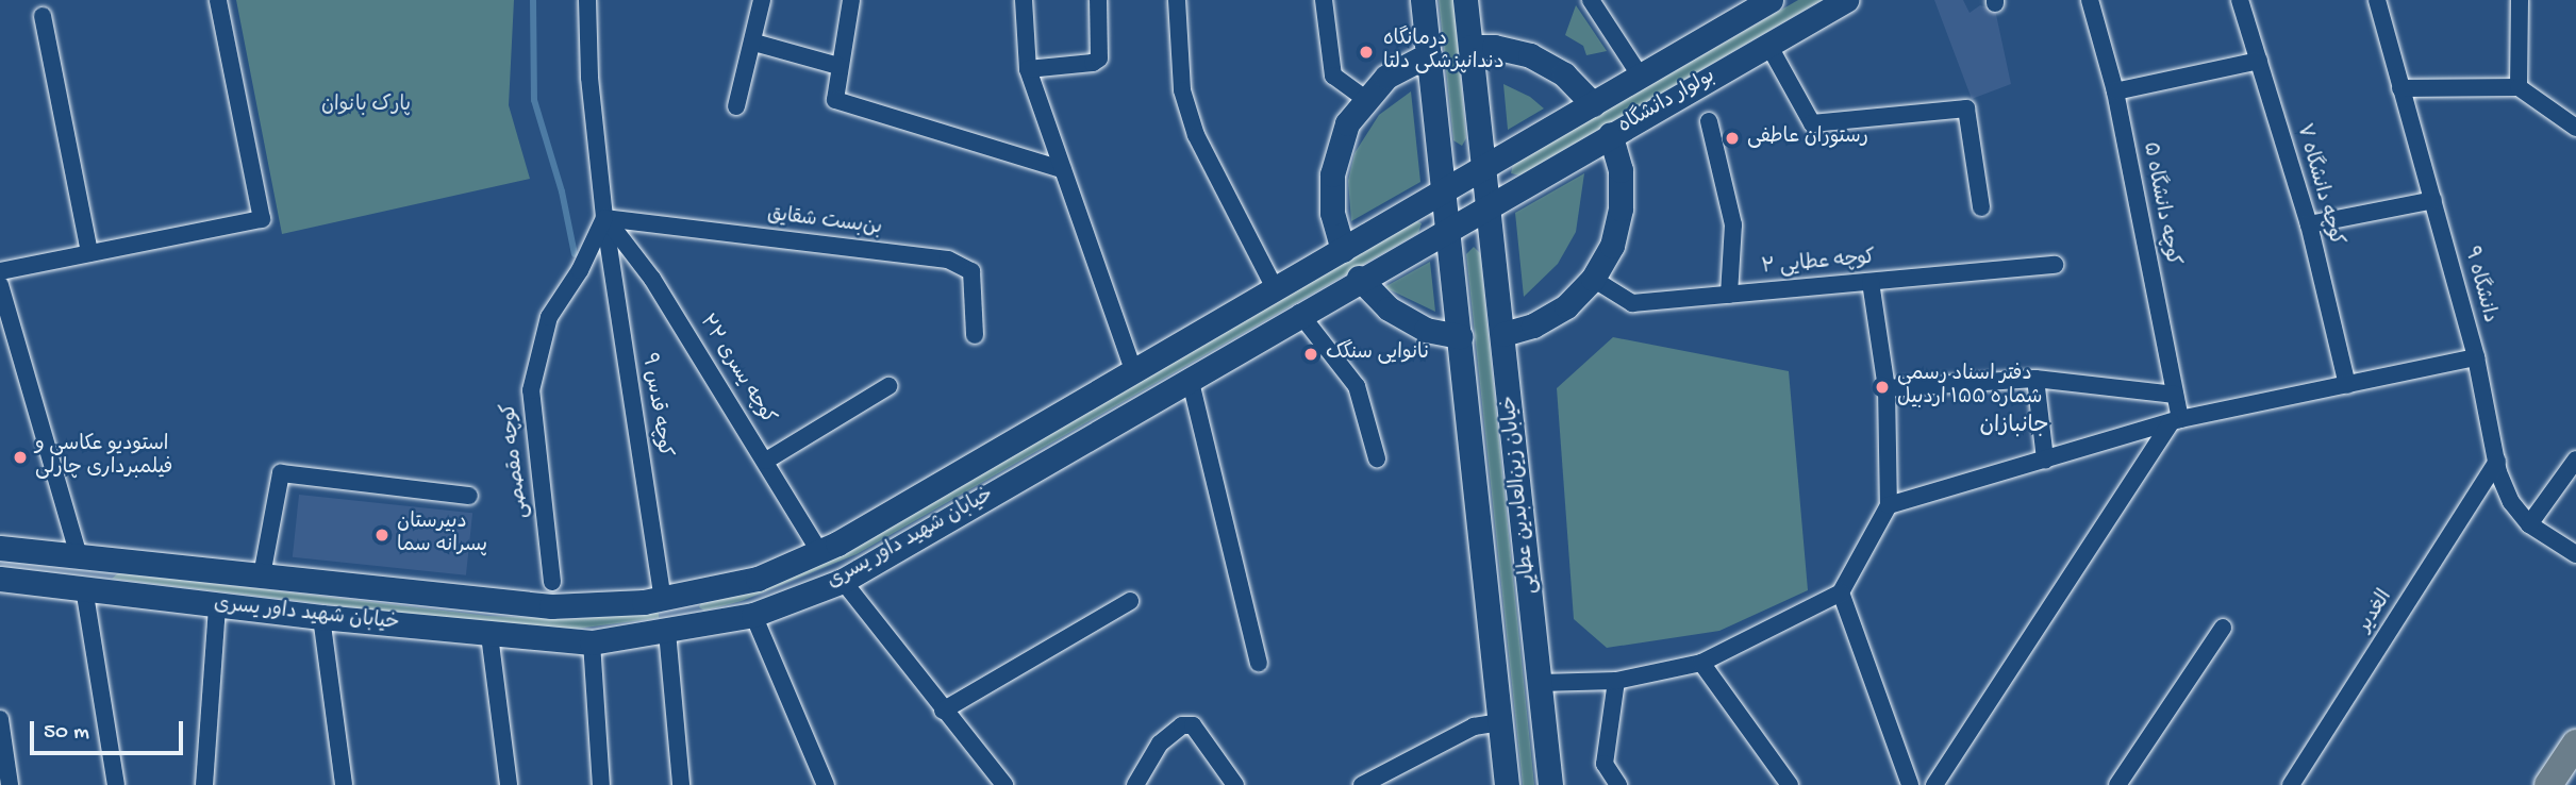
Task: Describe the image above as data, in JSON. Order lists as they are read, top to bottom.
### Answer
{
  "streets": {
    "main road": ["بولوار دانشگاه", "خیابان زین‌العابدین عطایی", "خیابان شهید داور یسری"],
    "street": [
      "کوچه دانشگاه ۷",
      "کوچه دانشگاه ۵",
      "بن‌بست شقایق",
      "کوچه عطایی ۲",
      "دانشگاه ۹",
      "کوچه یسری ۲۲",
      "کوچه قدس ۹",
      "کوچه مقصصی",
      "الغدیر"
    ]
  },
  "crossings": [
    ["بولوار دانشگاه", "خیابان زین‌العابدین عطایی"],
    ["بولوار دانشگاه", "خیابان شهید داور یسری"],
    ["بن‌بست شقایق", "کوچه یسری ۲۲"],
    ["بن‌بست شقایق", "کوچه قدس ۹"],
    ["بن‌بست شقایق", "کوچه مقصصی"],
    ["دانشگاه ۹", "الغدیر"],
    ["کوچه یسری ۲۲", "کوچه قدس ۹"],
    ["کوچه یسری ۲۲", "کوچه مقصصی"],
    ["کوچه یسری ۲۲", "خیابان شهید داور یسری"],
    ["کوچه قدس ۹", "کوچه مقصصی"],
    ["کوچه قدس ۹", "خیابان شهید داور یسری"]
  ],
  "districts": ["جانبازان"],
  "parks": ["پارک بانوان"],
  "places": [
    "درمانگاه دندانپزشکی دلتا",
    "رستوران عاطفی",
    "نانوایی سنگک",
    "دفتر اسناد رسمی شماره ۱۵۵ اردبیل",
    "استودیو عکاسی و فیلمبرداری چارلی",
    "دبیرستان پسرانه سما"
  ],
  "scale_bar": "50 m"
}
